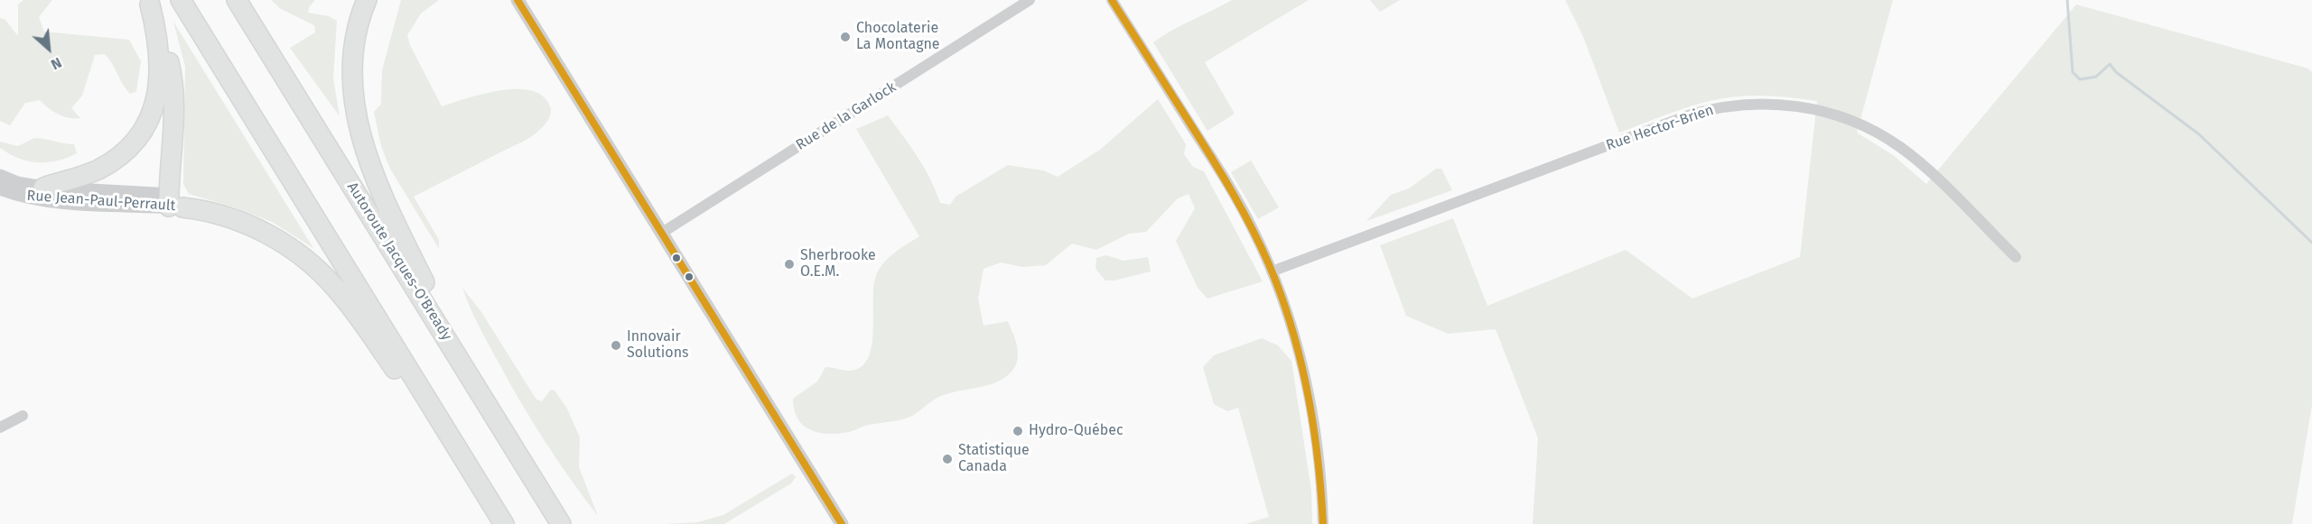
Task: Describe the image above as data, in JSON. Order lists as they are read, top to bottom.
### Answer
{
  "streets": {
    "highway": ["Autoroute Jacques-O'Bready"],
    "street": ["Rue de la Garlock", "Rue Hector-Brien", "Rue Jean-Paul-Perrault"]
  },
  "places": [
    "Chocolaterie La Montagne",
    "Sherbrooke O.E.M.",
    "Innovair Solutions",
    "Hydro-Québec",
    "Statistique Canada"
  ],
  "north": "bottom right"
}
